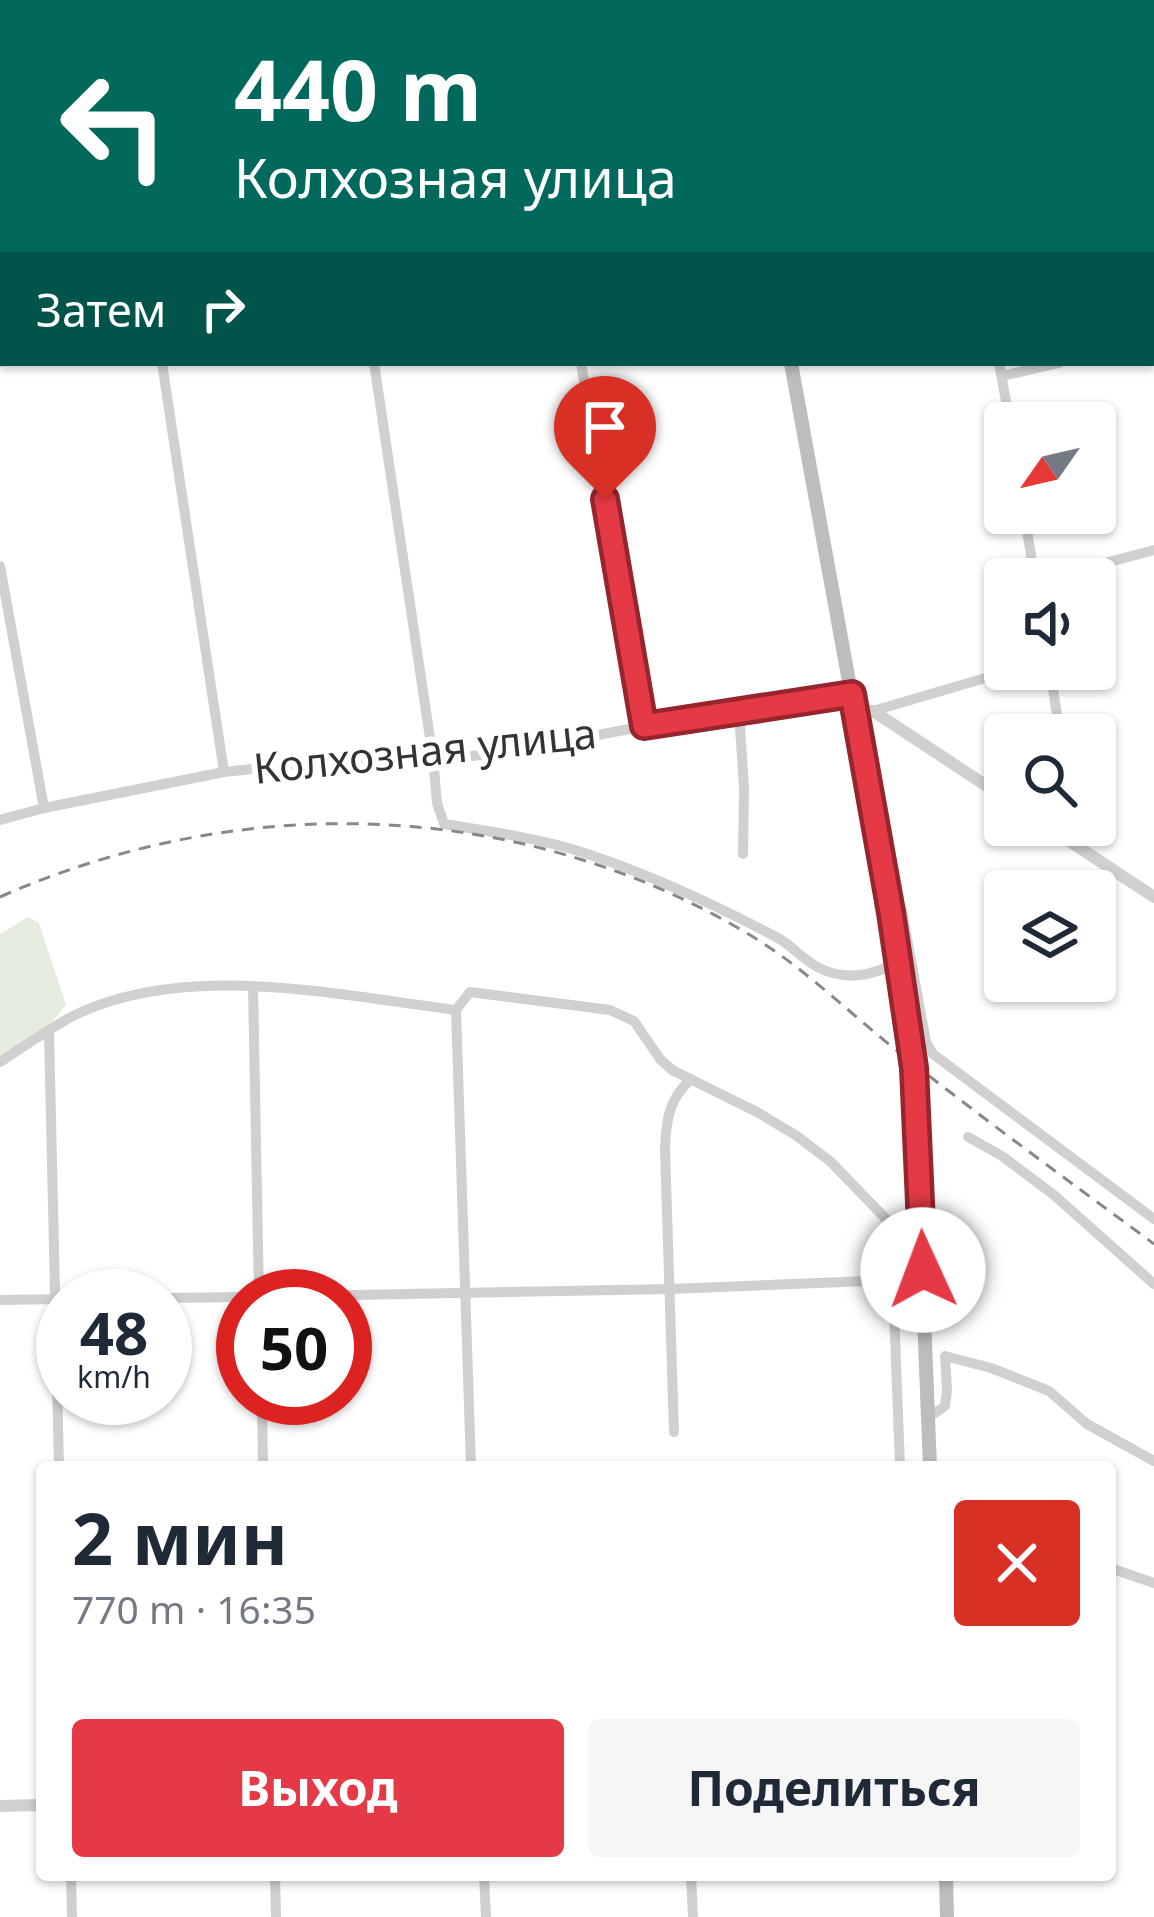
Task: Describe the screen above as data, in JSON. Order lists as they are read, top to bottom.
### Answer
{
  "streets": {
    "street": ["Колхозная улица"]
  },
  "north": "bottom left",
  "page": {
    "turn": ["440 m", "Колхозная улица"],
    "then": "Затем",
    "speed": "48 km/h",
    "limit": "50",
    "heading": ["2 мин", "770 m · 16:35"],
    "buttons": ["Выход", "Поделиться"]
  }
}
